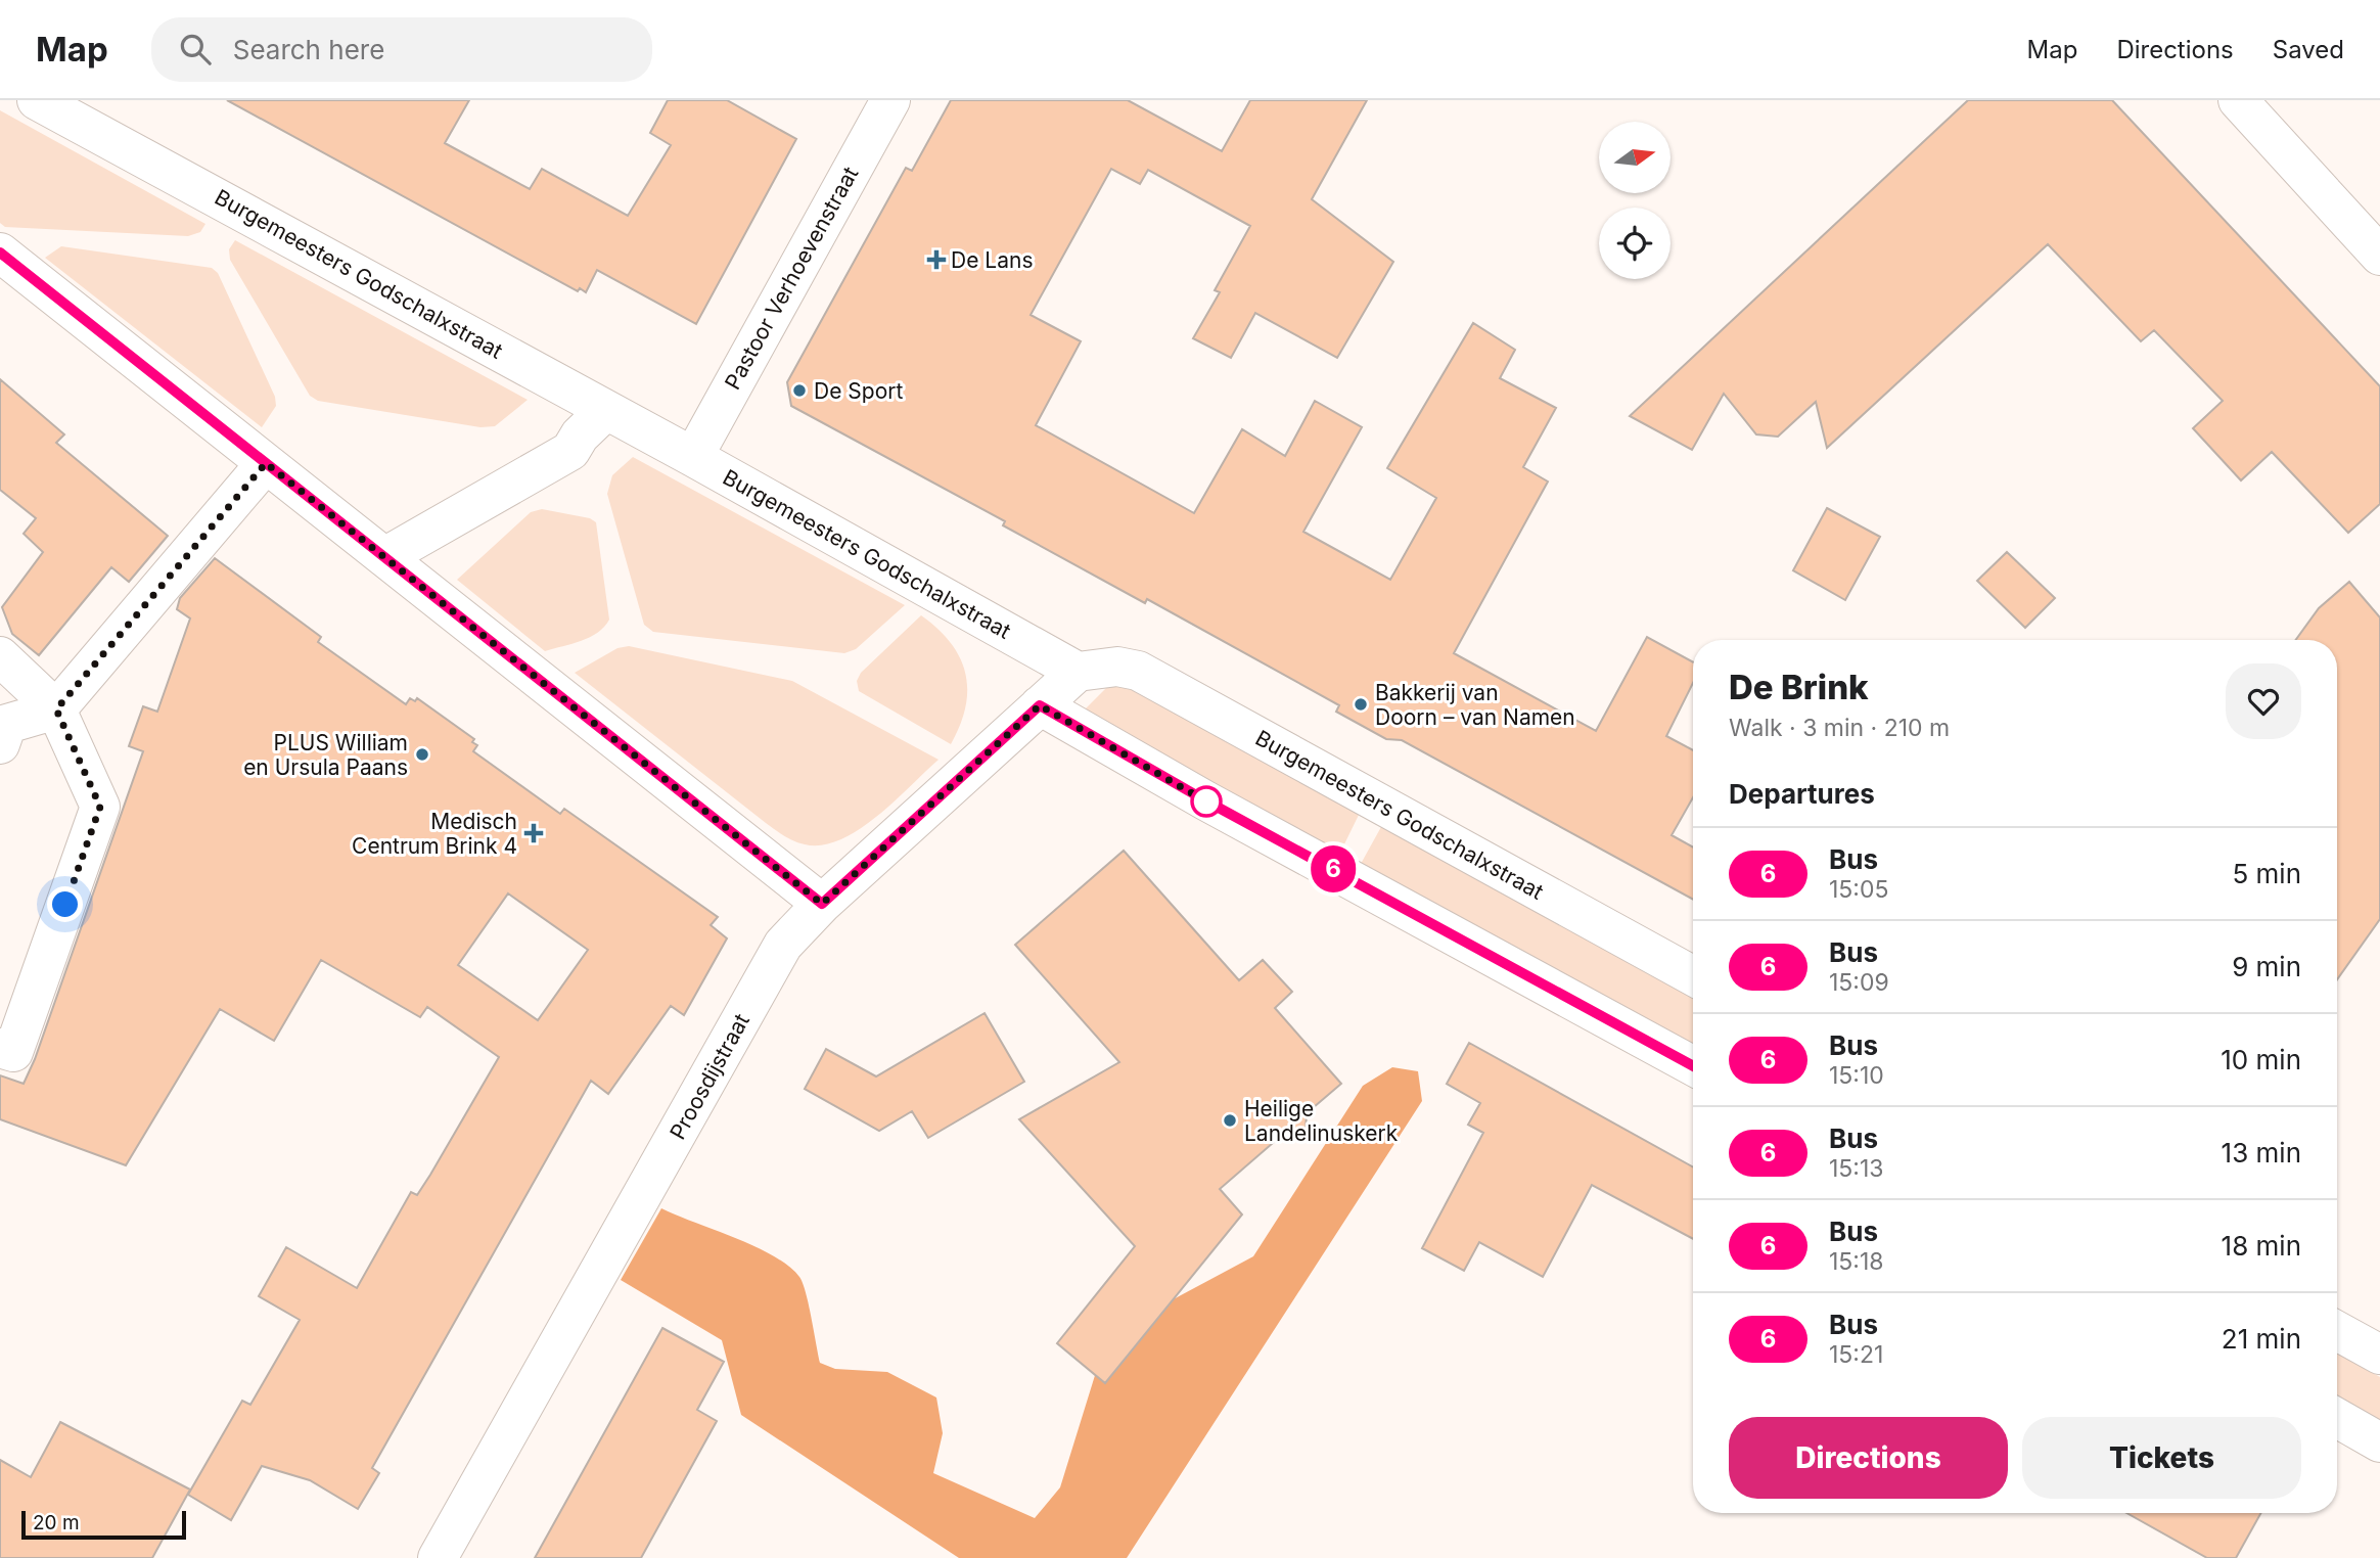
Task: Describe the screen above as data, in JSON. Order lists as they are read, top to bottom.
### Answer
{
  "streets": {
    "street": ["Burgemeesters Godschalxstraat", "Pastoor Verhoevenstraat", "Proosdijstraat"]
  },
  "crossings": [
    ["Burgemeesters Godschalxstraat", "Pastoor Verhoevenstraat"],
    ["Burgemeesters Godschalxstraat", "Proosdijstraat"]
  ],
  "places": {
    "health": ["De Lans", "Medisch Centrum Brink 4"],
    "other": [
      "De Sport",
      "Bakkerij van Doorn – van Namen",
      "PLUS William en Ursula Paans",
      "Heilige Landelinuskerk"
    ]
  },
  "lines": ["bus line 6"],
  "scale_bar": "20 m",
  "north": "right",
  "page": {
    "header": "Map",
    "search": "Search here",
    "nav": ["Map", "Directions", "Saved"],
    "on_map": "6",
    "heading": [
      ["De Brink", "Walk · 3 min · 210 m"],
      "Departures"
    ],
    "list": [
      {
        "mark": "6",
        "name": "Bus",
        "note": "15:05",
        "value": "5 min"
      },
      {
        "mark": "6",
        "name": "Bus",
        "note": "15:09",
        "value": "9 min"
      },
      {
        "mark": "6",
        "name": "Bus",
        "note": "15:10",
        "value": "10 min"
      },
      {
        "mark": "6",
        "name": "Bus",
        "note": "15:13",
        "value": "13 min"
      },
      {
        "mark": "6",
        "name": "Bus",
        "note": "15:18",
        "value": "18 min"
      },
      {
        "mark": "6",
        "name": "Bus",
        "note": "15:21",
        "value": "21 min"
      }
    ],
    "buttons": ["Directions", "Tickets"],
    "scale": "20 m"
  }
}
